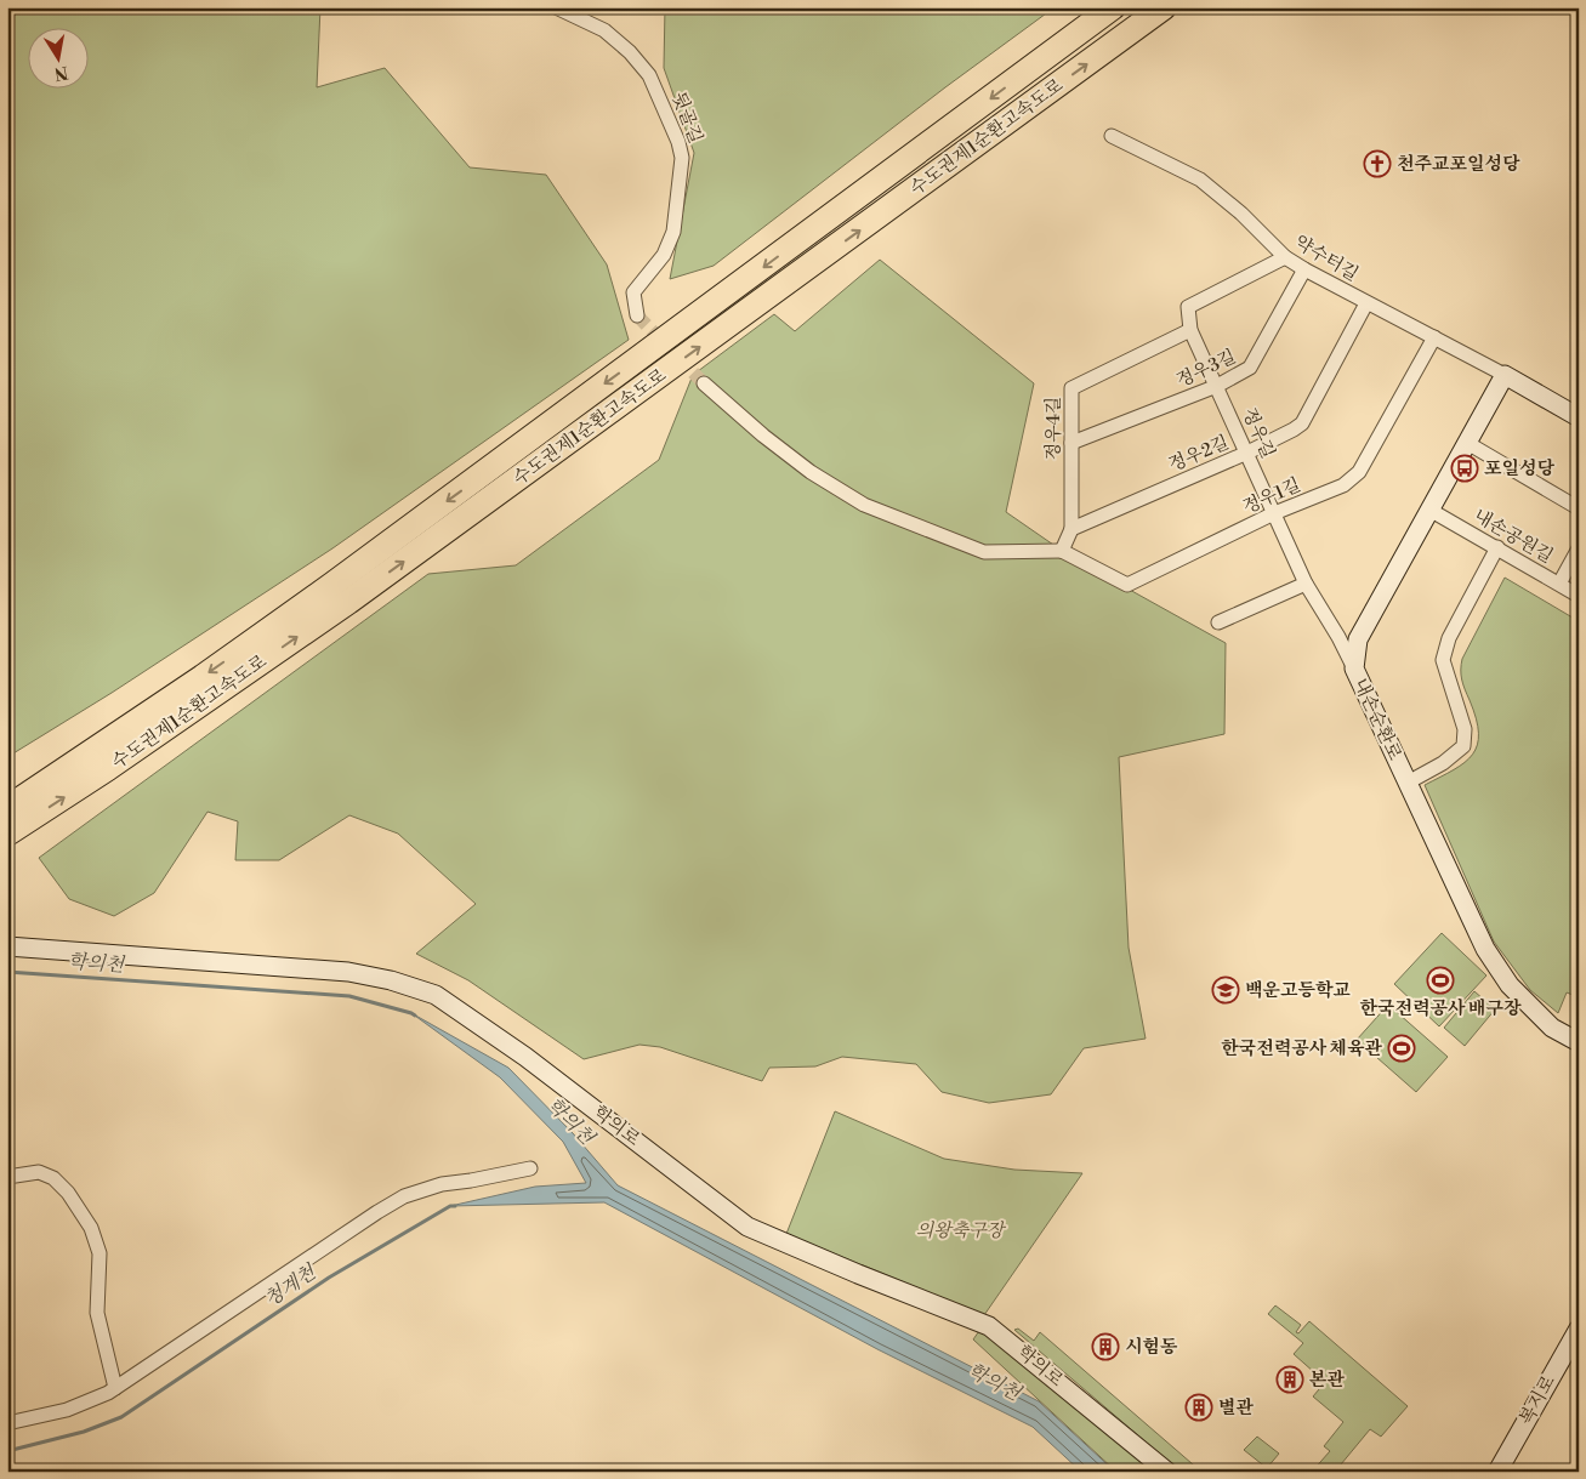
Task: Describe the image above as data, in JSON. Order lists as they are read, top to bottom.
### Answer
{
  "streets": {
    "highway": ["수도권제1순환고속도로"],
    "street": [
      "뒷골길",
      "약수터길",
      "정우3길",
      "정우4길",
      "정우길",
      "정우2길",
      "정우1길",
      "내손공원길",
      "내손순환로",
      "학의로",
      "복지로"
    ]
  },
  "crossings": [
    ["약수터길", "정우3길"],
    ["약수터길", "정우2길"],
    ["약수터길", "정우1길"],
    ["약수터길", "내손순환로"],
    ["정우3길", "정우4길"],
    ["정우3길", "정우길"],
    ["정우4길", "정우길"],
    ["정우4길", "정우2길"],
    ["정우길", "정우2길"],
    ["정우길", "정우1길"],
    ["정우길", "내손순환로"],
    ["내손공원길", "내손순환로"]
  ],
  "water": ["학의천", "청계천"],
  "parks": ["의왕축구장"],
  "places": {
    "church": ["천주교포일성당"],
    "bus stop": ["포일성당"],
    "sports": ["한국전력공사 배구장", "한국전력공사 체육관"],
    "school or university": ["백운고등학교"],
    "building": ["시험동", "본관", "별관"]
  },
  "north": "bottom"
}
